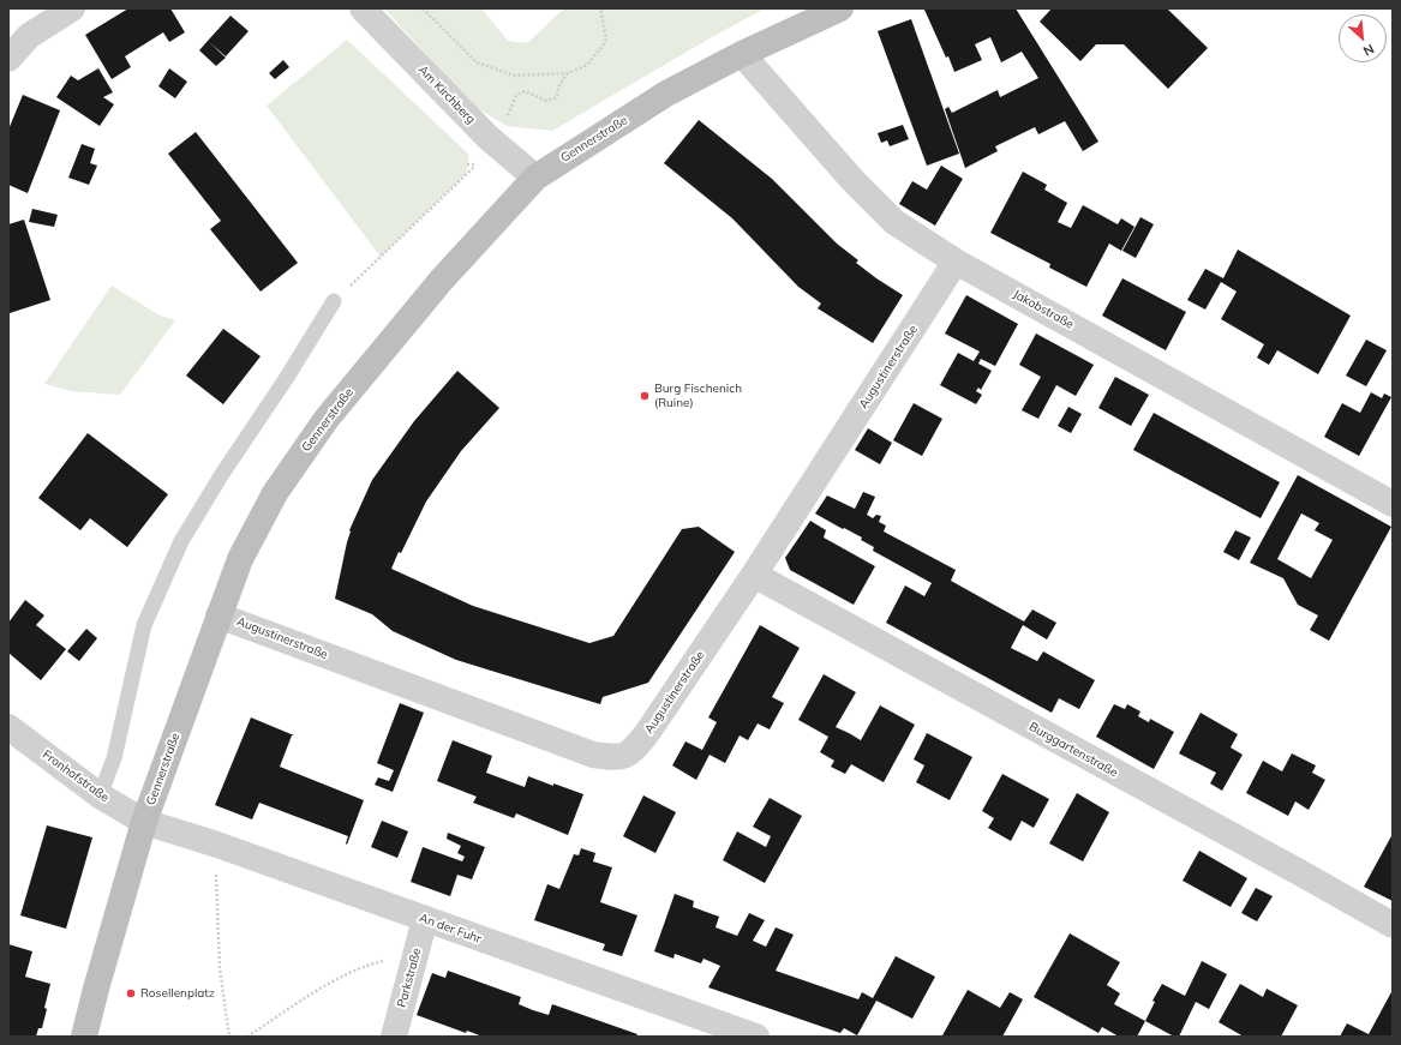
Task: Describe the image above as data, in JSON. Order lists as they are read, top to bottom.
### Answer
{
  "streets": {
    "street": [
      "Am Kirchberg",
      "Gennerstraße",
      "Jakobstraße",
      "Augustinerstraße",
      "Burggartenstraße",
      "Fronhofstraße",
      "An der Fuhr",
      "Parkstraße"
    ]
  },
  "crossings": [
    ["Am Kirchberg", "Gennerstraße"],
    ["Gennerstraße", "Jakobstraße"],
    ["Gennerstraße", "Augustinerstraße"],
    ["Gennerstraße", "Fronhofstraße"],
    ["Gennerstraße", "An der Fuhr"],
    ["Jakobstraße", "Augustinerstraße"],
    ["Augustinerstraße", "Burggartenstraße"],
    ["Fronhofstraße", "An der Fuhr"],
    ["An der Fuhr", "Parkstraße"]
  ],
  "places": ["Burg Fischenich (Ruine)", "Rosellenplatz"],
  "north": "bottom right"
}
